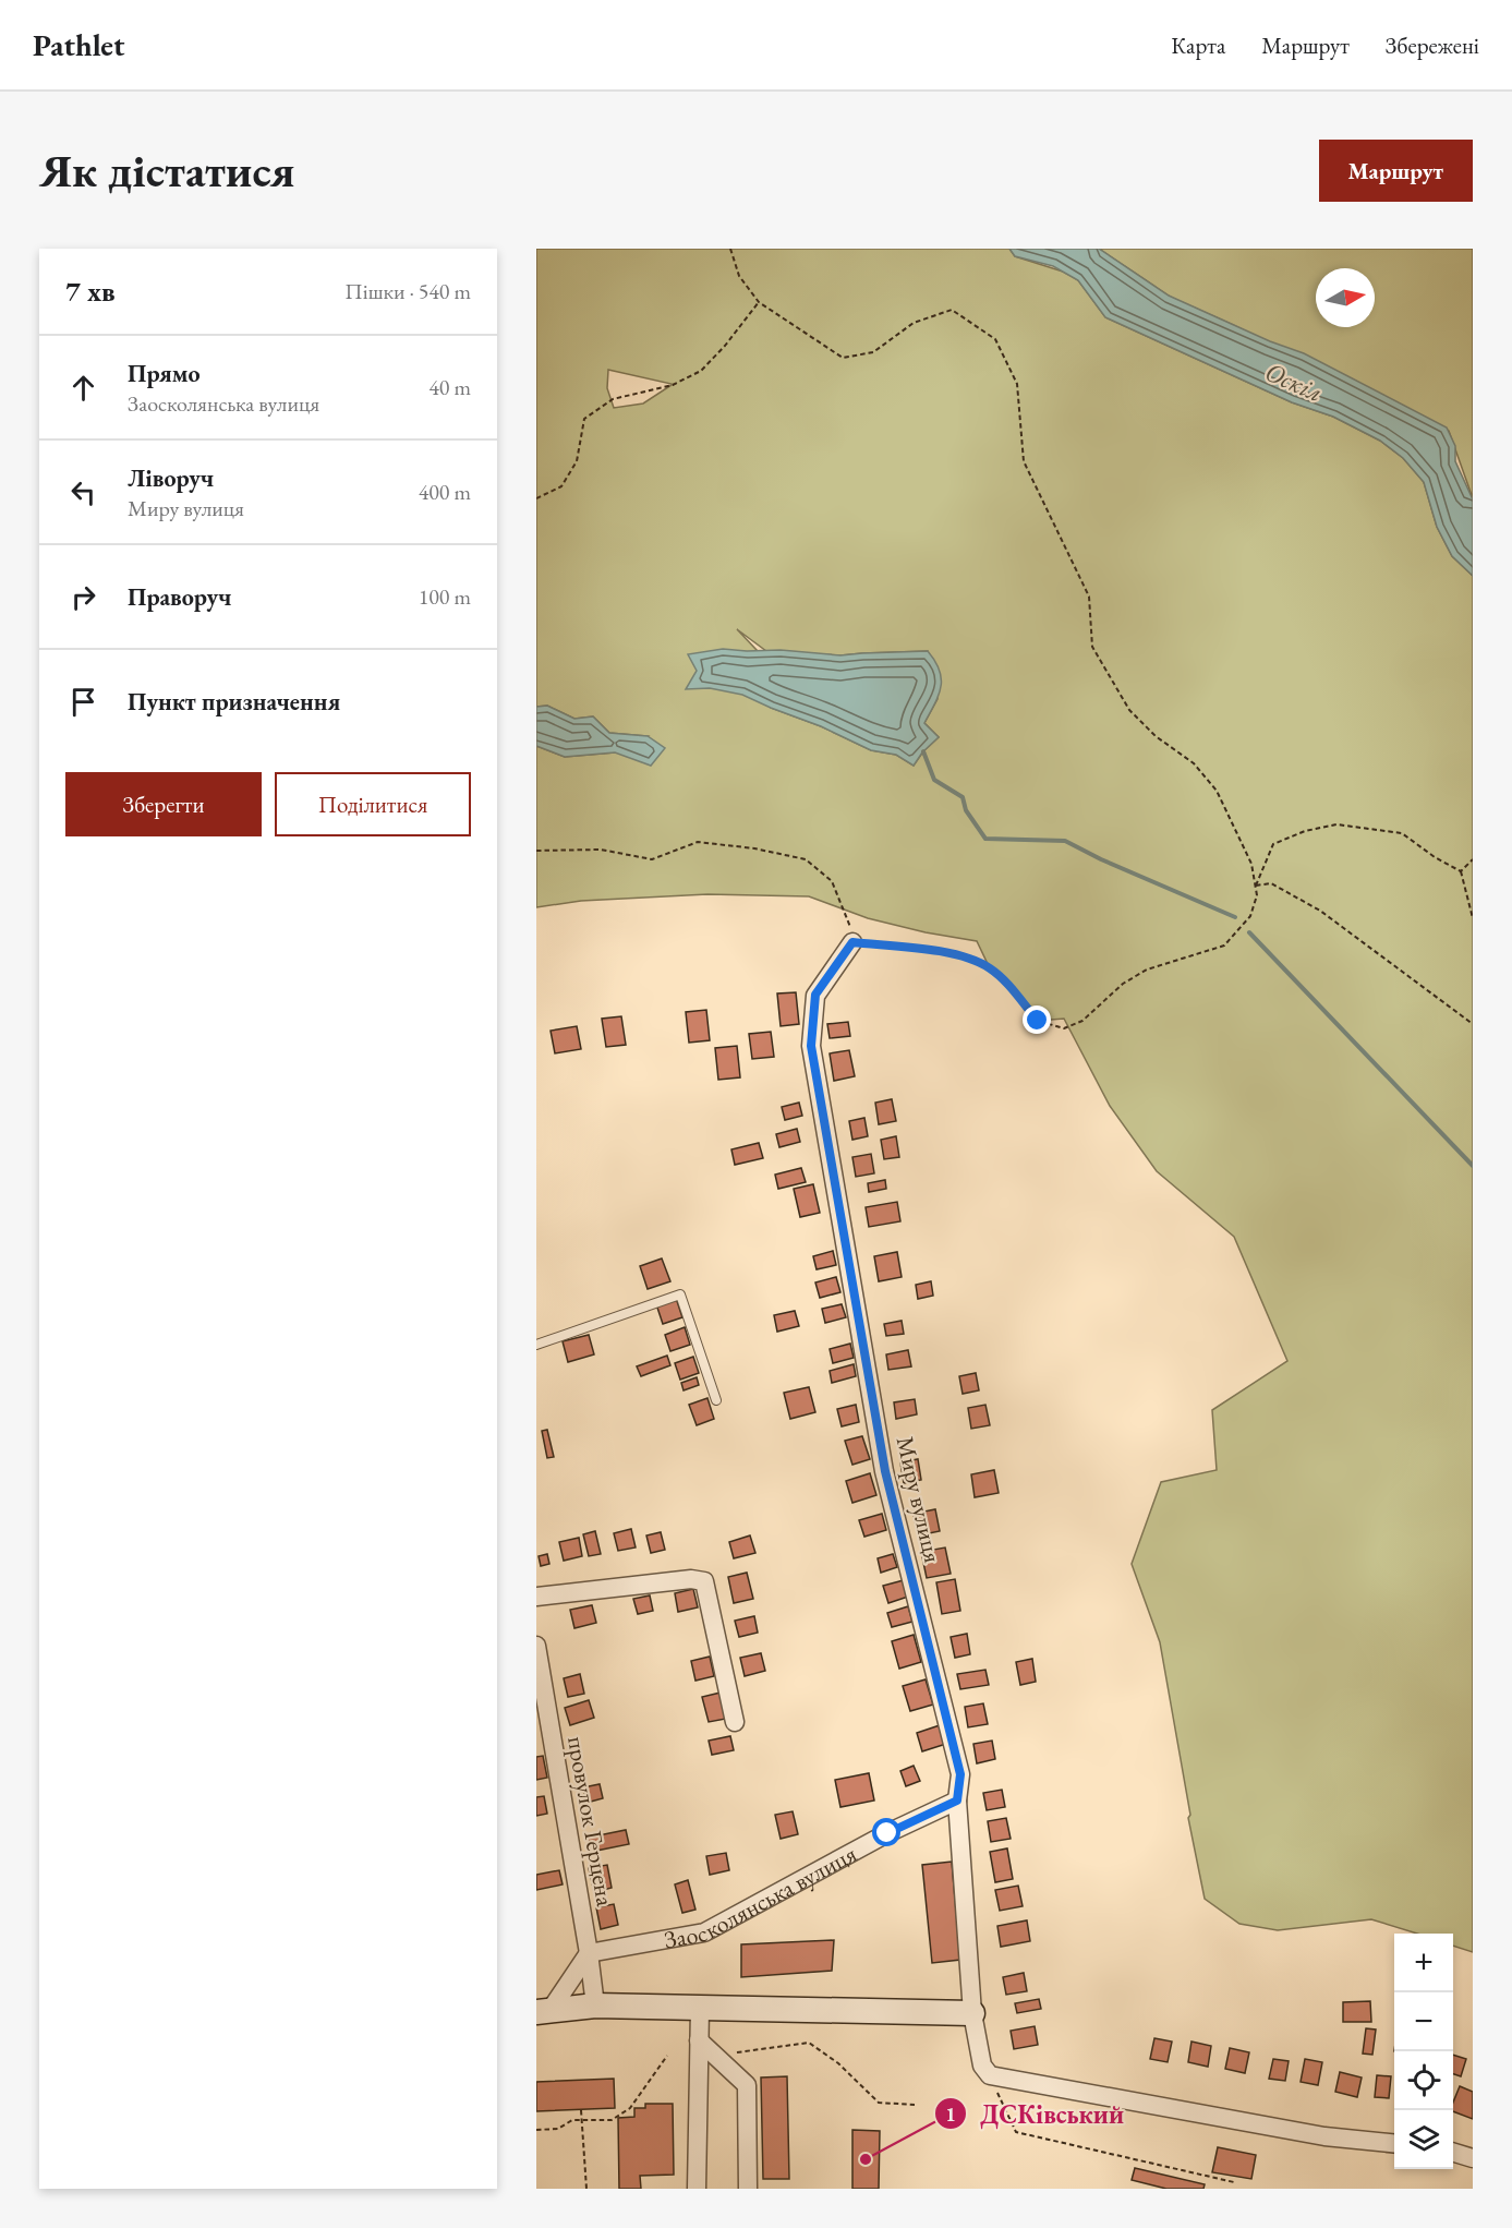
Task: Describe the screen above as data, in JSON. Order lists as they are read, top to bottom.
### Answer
{
  "streets": {
    "street": ["Миру вулиця", "провулок Герцена", "Заосколянська вулиця"]
  },
  "crossings": [
    ["Миру вулиця", "Заосколянська вулиця"],
    ["провулок Герцена", "Заосколянська вулиця"]
  ],
  "water": ["Оскіл"],
  "places": ["ДСКівський"],
  "north": "right",
  "page": {
    "header": "Pathlet",
    "nav": ["Карта", "Маршрут", "Збережені"],
    "buttons": [
      "Маршрут",
      ["Зберегти", "Поділитися"]
    ],
    "title": "Як дістатися",
    "heading": ["7 хв", "Пішки · 540 m"],
    "list": [
      ["Прямо", "Заосколянська вулиця", "40 m"],
      ["Ліворуч", "Миру вулиця", "400 m"],
      ["Праворуч", "100 m"],
      "Пункт призначення"
    ],
    "map_buttons": ["+", "−"]
  }
}
